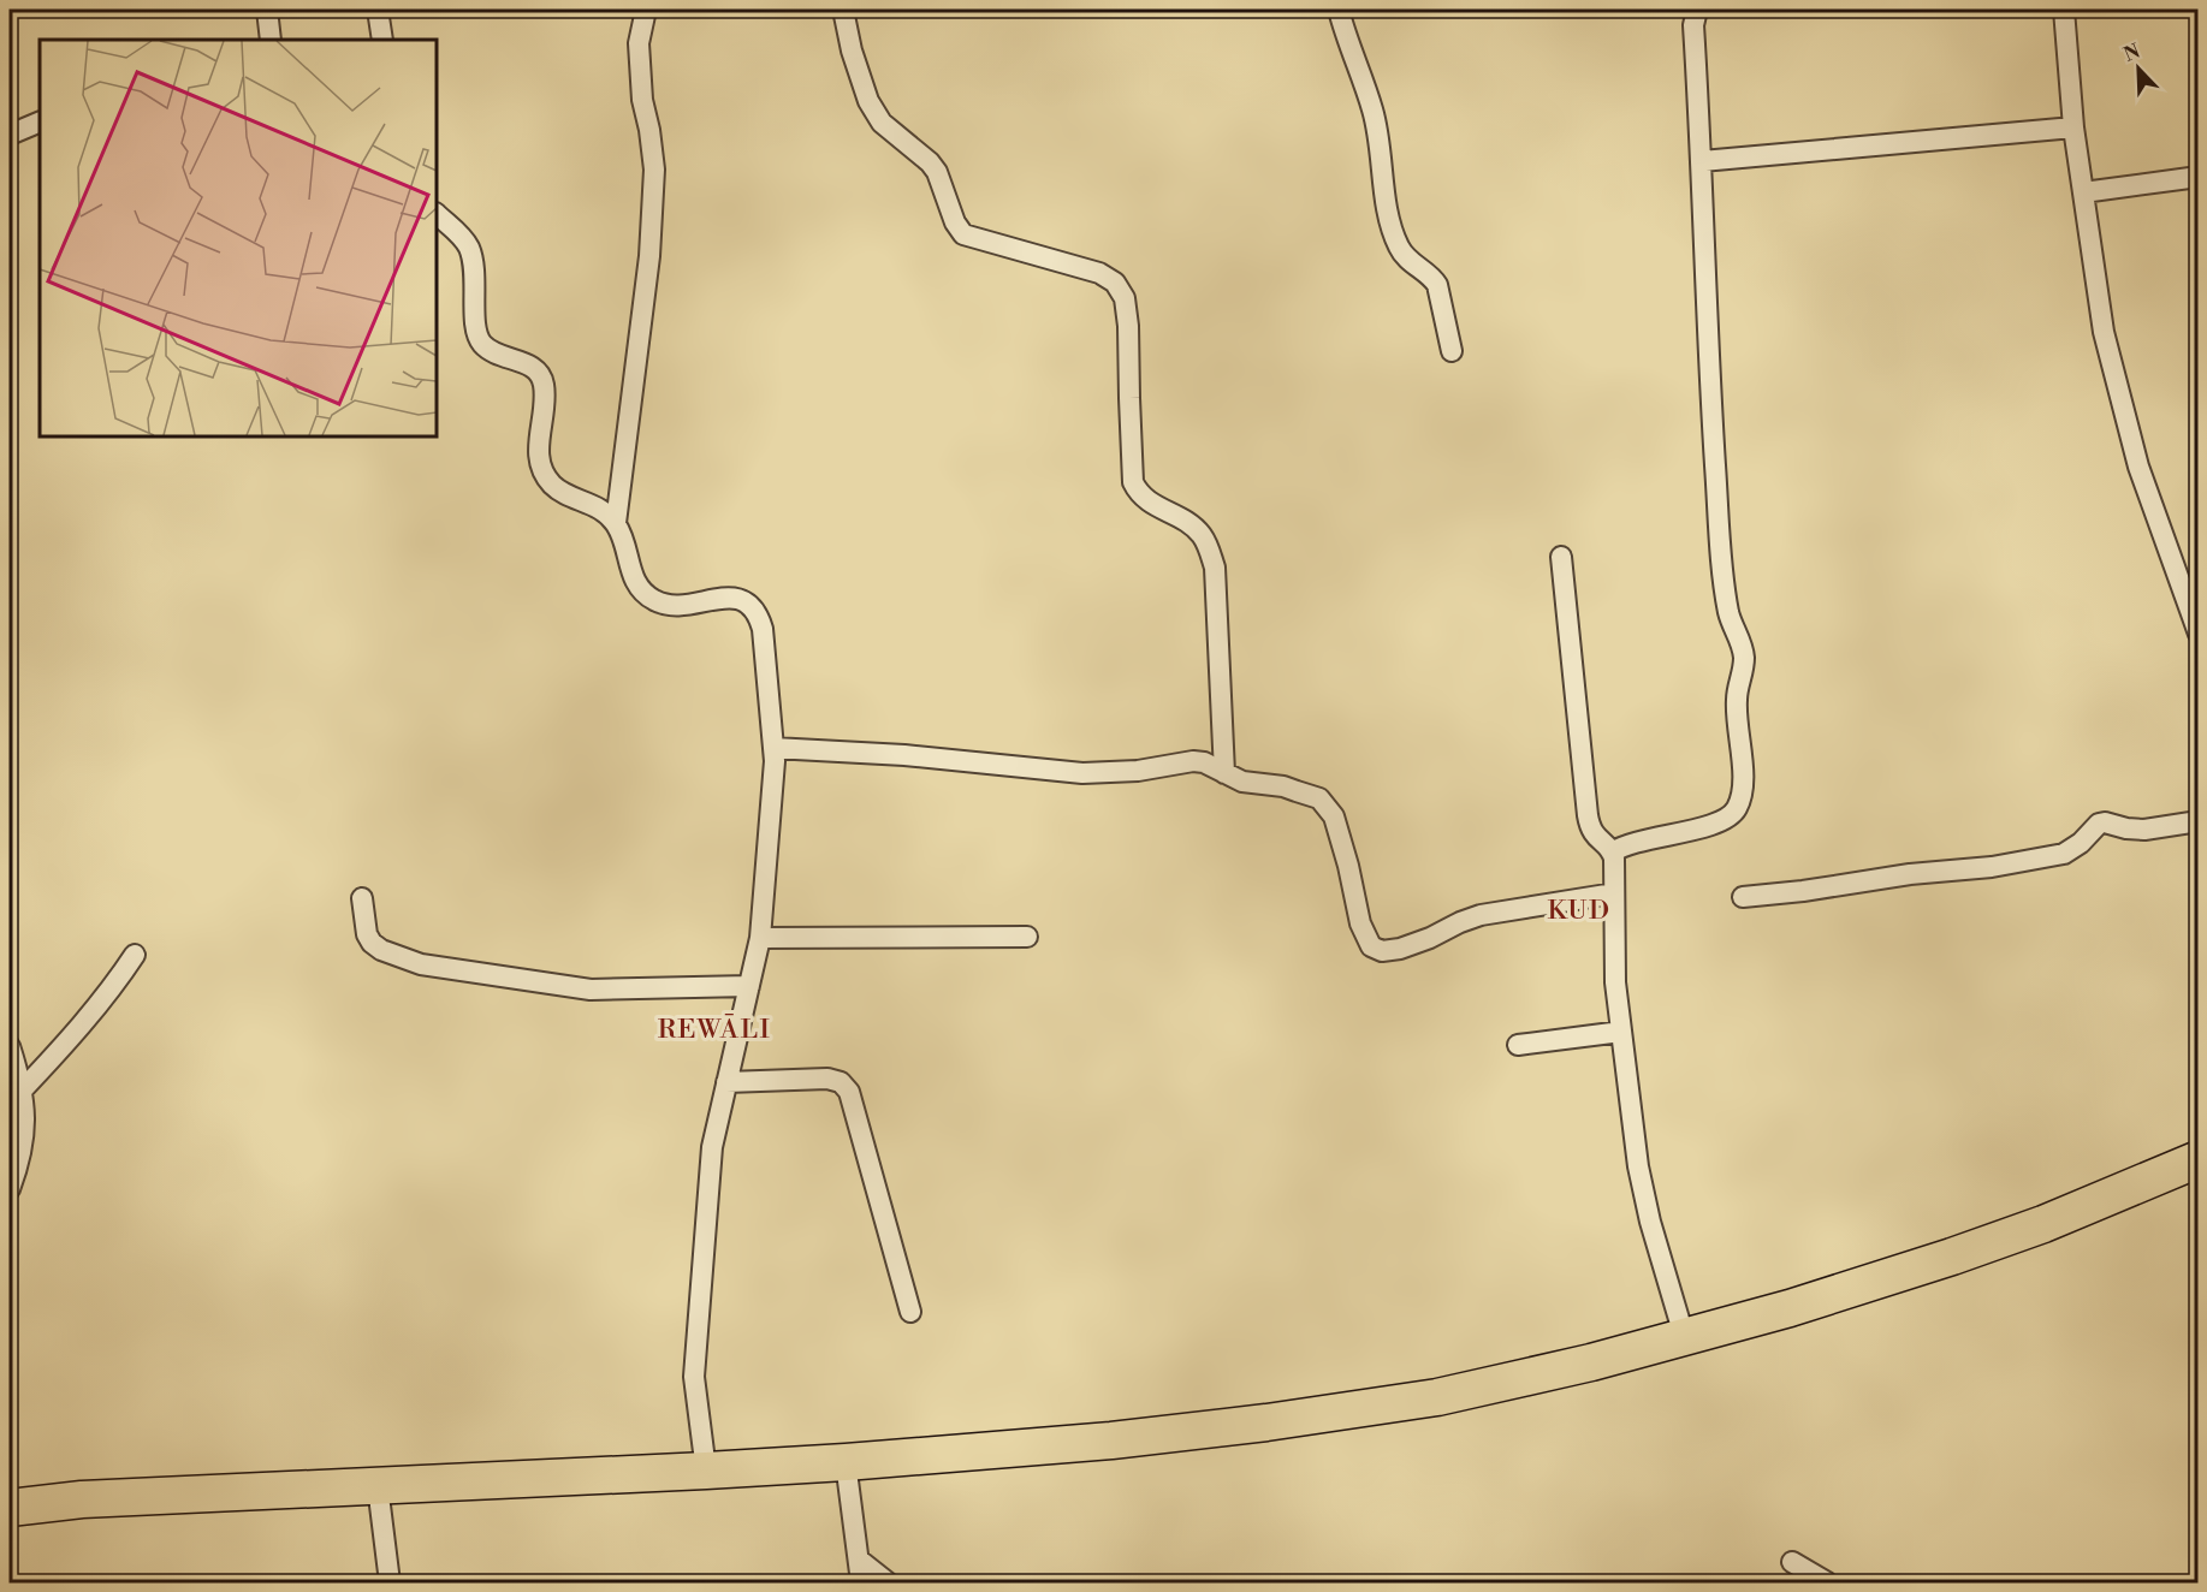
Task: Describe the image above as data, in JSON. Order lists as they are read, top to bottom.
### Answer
{
  "districts": ["KUD", "REWĀLI"],
  "north": "top left"
}
